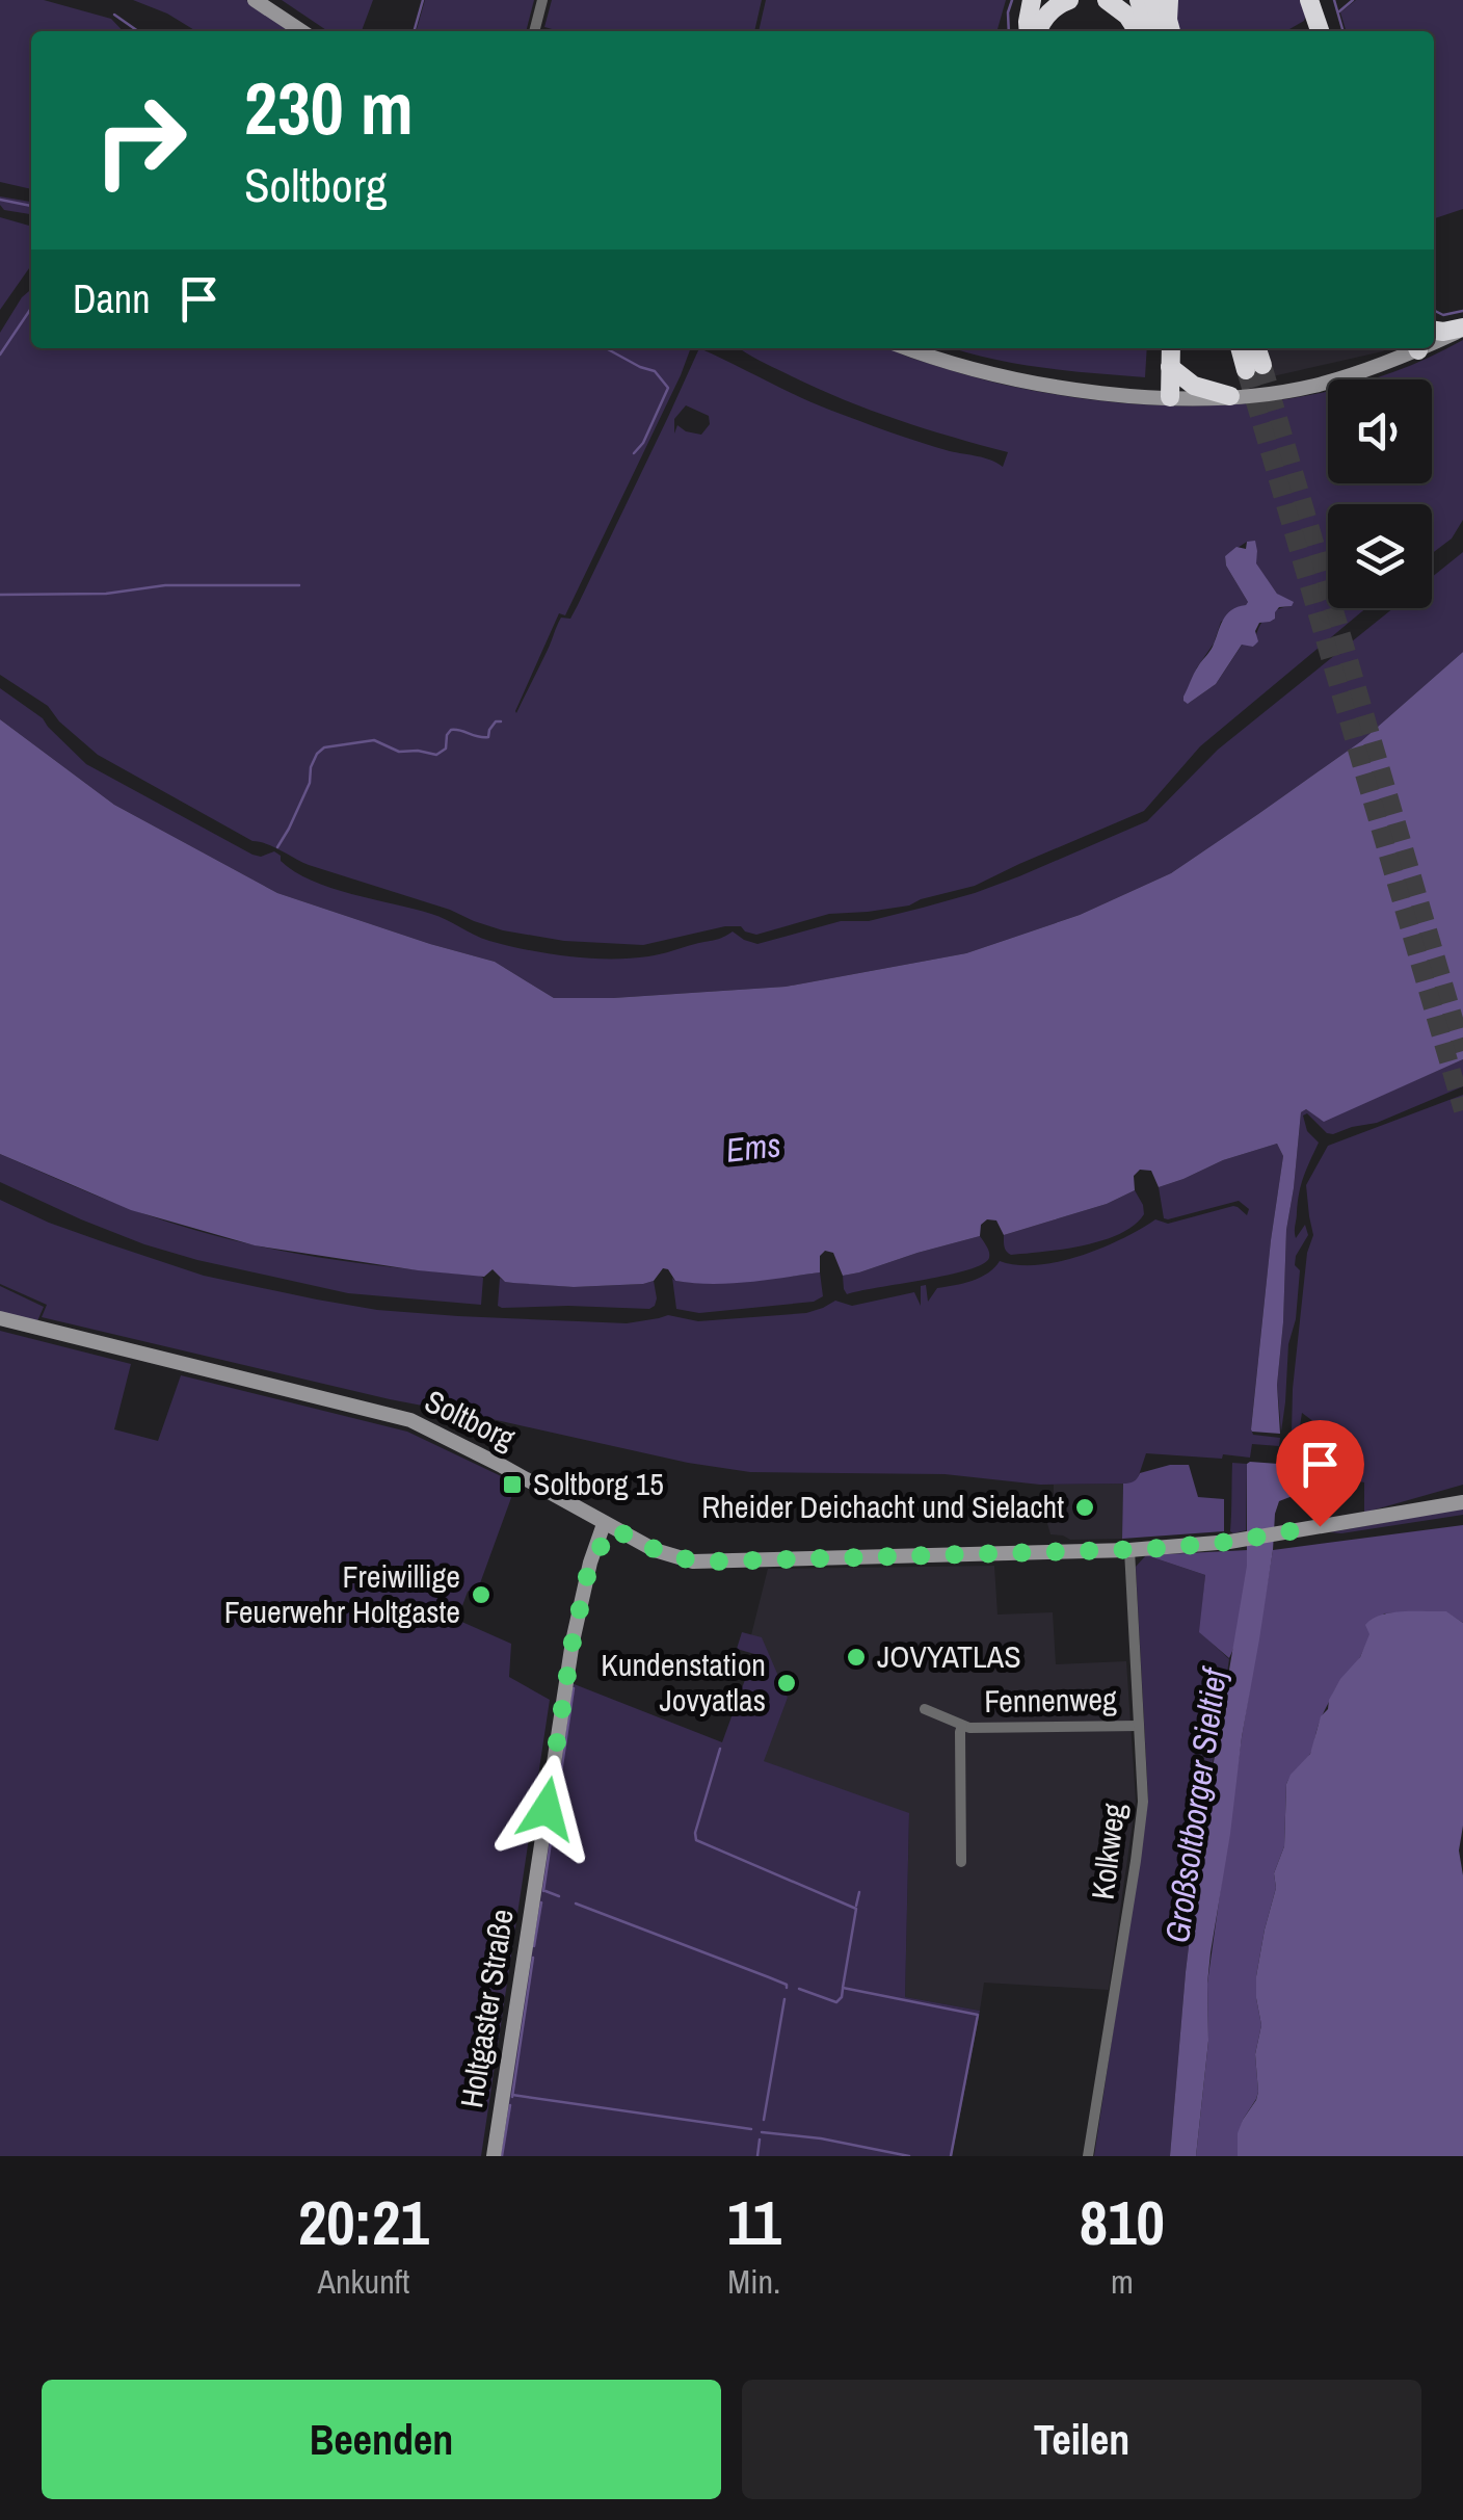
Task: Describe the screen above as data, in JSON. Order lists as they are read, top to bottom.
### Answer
{
  "streets": {
    "main road": ["Soltborg", "Holtgaster Straße"],
    "street": ["Fennenweg", "Kolkweg"]
  },
  "crossings": [
    ["Soltborg", "Kolkweg"],
    ["Soltborg", "Holtgaster Straße"],
    ["Fennenweg", "Kolkweg"]
  ],
  "water": ["Ems", "Großsoltborger Sieltief"],
  "places": {
    "transit": ["Soltborg 15"],
    "other": [
      "Rheider Deichacht und Sielacht",
      "Freiwillige Feuerwehr Holtgaste",
      "JOVYATLAS",
      "Kundenstation Jovyatlas"
    ]
  },
  "page": {
    "turn": ["230 m", "Soltborg"],
    "then": "Dann",
    "eta": [
      "20:21",
      "Ankunft",
      "11",
      "Min.",
      "810",
      "m"
    ],
    "buttons": ["Beenden", "Teilen"]
  }
}
